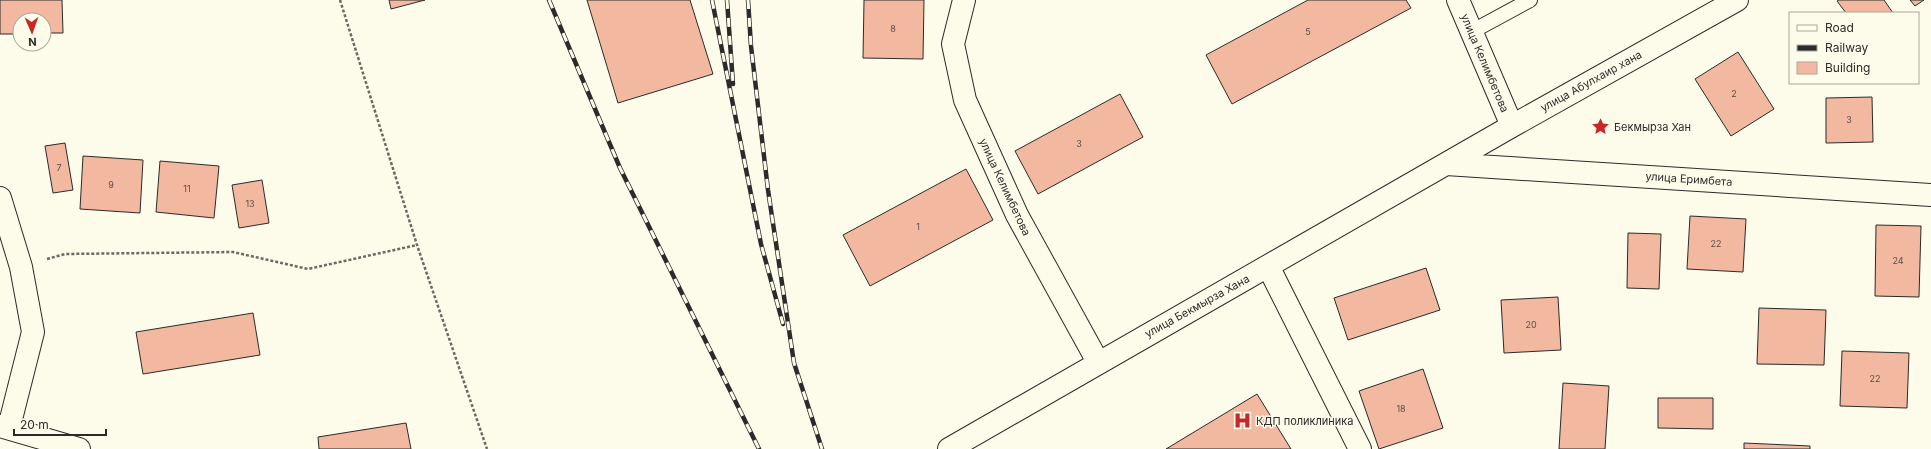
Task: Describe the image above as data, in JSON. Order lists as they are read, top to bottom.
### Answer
{
  "streets": {
    "street": [
      "улица Келимбетова",
      "улица Абулхаир хана",
      "улица Еримбета",
      "улица Бекмырза Хана"
    ]
  },
  "crossings": [
    ["улица Келимбетова", "улица Абулхаир хана"],
    ["улица Келимбетова", "улица Бекмырза Хана"],
    ["улица Абулхаир хана", "улица Еримбета"],
    ["улица Абулхаир хана", "улица Бекмырза Хана"],
    ["улица Еримбета", "улица Бекмырза Хана"]
  ],
  "places": {
    "place": ["Бекмырза Хан"],
    "hospital": ["КДП поликлиника"]
  },
  "house_numbers": [
    "8",
    "5",
    "2",
    "3",
    "3",
    "7",
    "9",
    "11",
    "13",
    "1",
    "22",
    "24",
    "20",
    "22",
    "18"
  ],
  "legend": ["Road", "Railway", "Building"],
  "scale_bar": "20 m",
  "north": "bottom"
}
